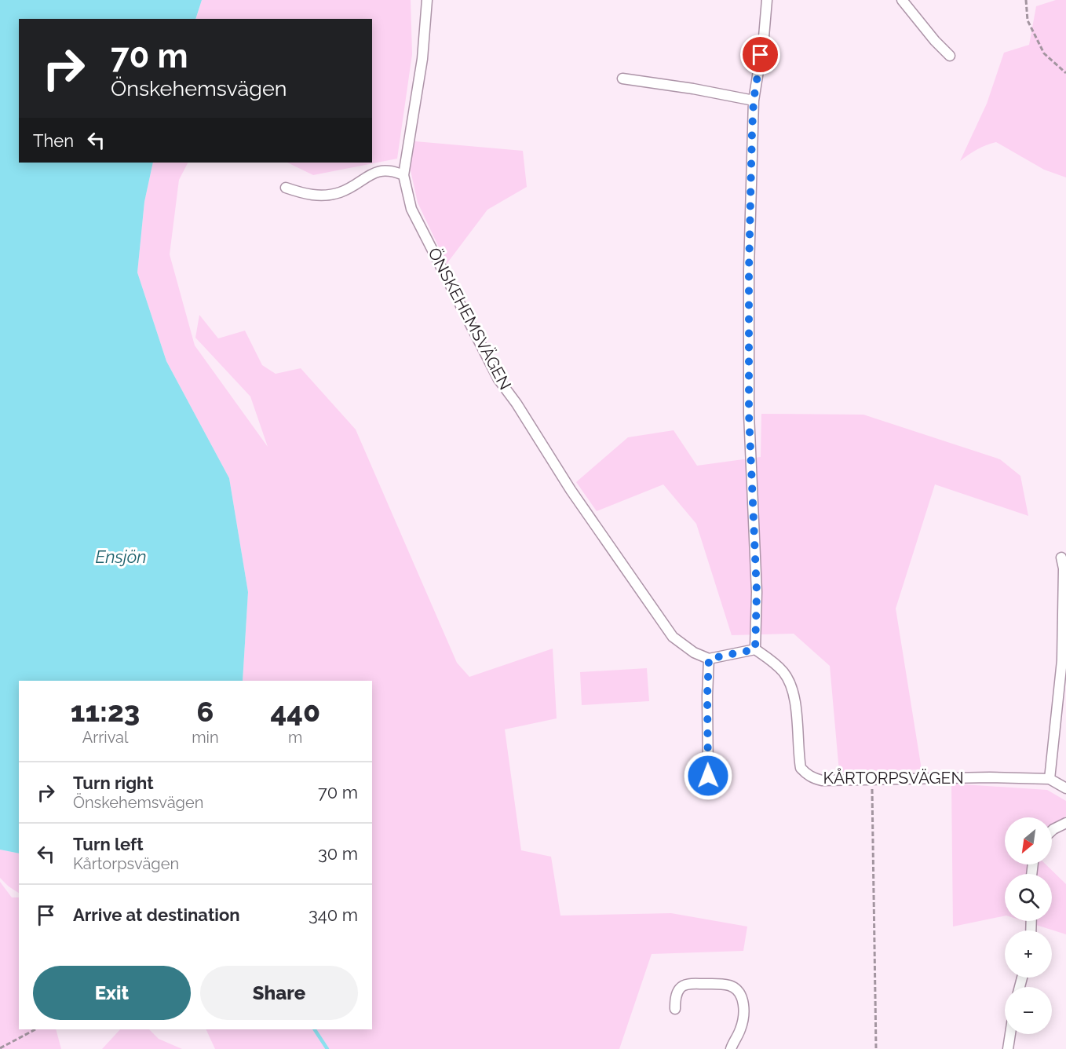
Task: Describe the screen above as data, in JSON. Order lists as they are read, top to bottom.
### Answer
{
  "streets": {
    "street": ["ÖNSKEHEMSVÄGEN", "KÅRTORPSVÄGEN"]
  },
  "water": ["Ensjön"],
  "north": "bottom left",
  "page": {
    "turn": ["70 m", "Önskehemsvägen"],
    "then": "Then",
    "eta": [
      "11:23",
      "Arrival",
      "6",
      "min",
      "440",
      "m"
    ],
    "list": [
      {
        "name": "Turn right",
        "note": "Önskehemsvägen",
        "value": "70 m"
      },
      {
        "name": "Turn left",
        "note": "Kårtorpsvägen",
        "value": "30 m"
      },
      {
        "name": "Arrive at destination",
        "value": "340 m"
      }
    ],
    "map_buttons": ["+", "−"],
    "buttons": ["Exit", "Share"]
  }
}
